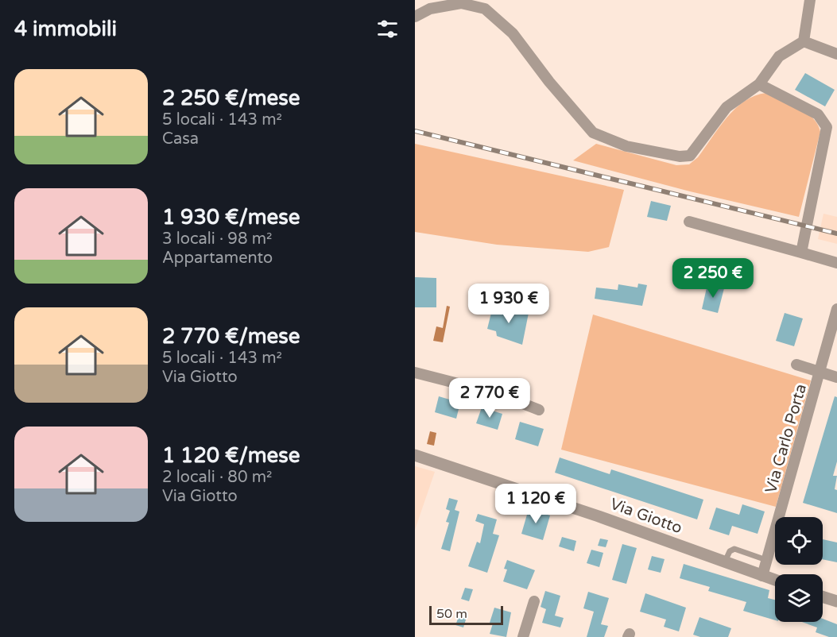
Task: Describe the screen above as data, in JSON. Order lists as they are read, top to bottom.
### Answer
{
  "streets": {
    "street": ["Via Carlo Porta", "Via Giotto"]
  },
  "crossings": [
    ["Via Carlo Porta", "Via Giotto"]
  ],
  "scale_bar": "50 m",
  "page": {
    "heading": "4 immobili",
    "list": [
      {
        "name": "2 250 €/mese",
        "note": "5 locali · 143 m² · Casa"
      },
      {
        "name": "1 930 €/mese",
        "note": "3 locali · 98 m² · Appartamento"
      },
      {
        "name": "2 770 €/mese",
        "note": "5 locali · 143 m² · Via Giotto"
      },
      {
        "name": "1 120 €/mese",
        "note": "2 locali · 80 m² · Via Giotto"
      }
    ],
    "price": [
      "2 250 €",
      "1 930 €",
      "2 770 €",
      "1 120 €"
    ],
    "scale": "50 m"
  }
}
